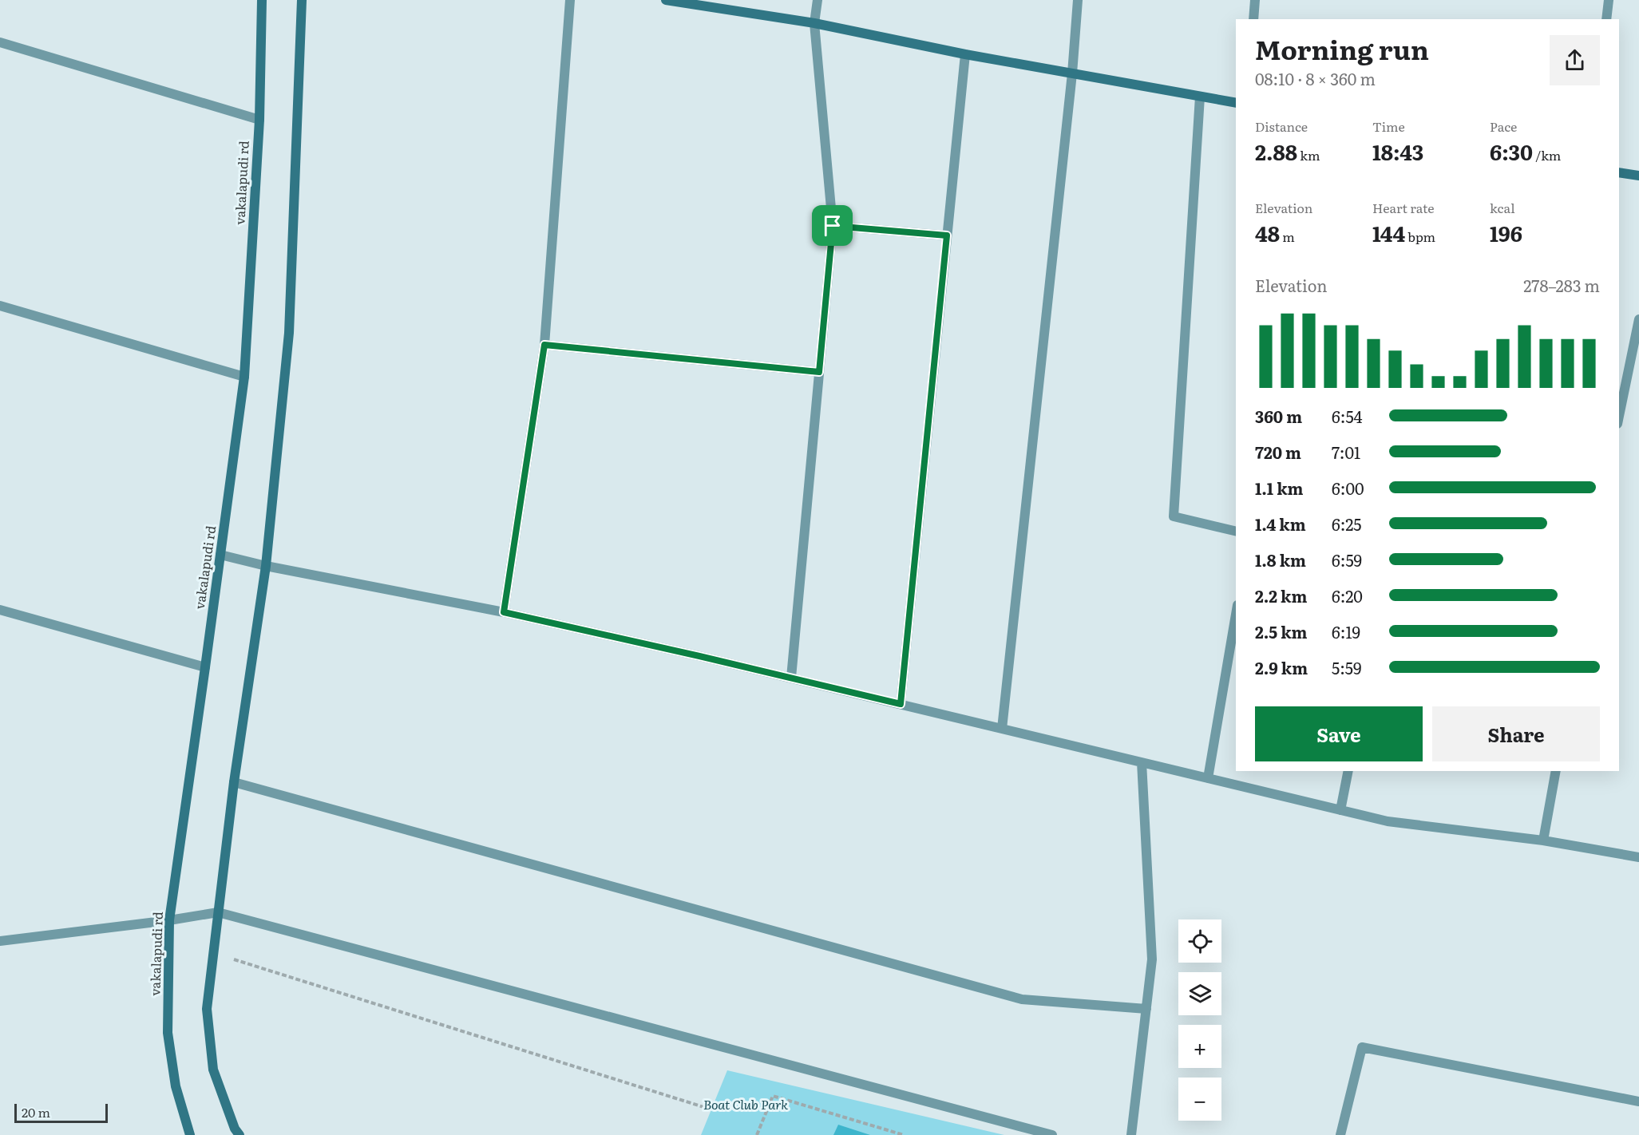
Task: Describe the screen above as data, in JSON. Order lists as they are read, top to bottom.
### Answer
{
  "streets": {
    "main road": ["vakalapudi rd"]
  },
  "parks": ["Boat Club Park"],
  "scale_bar": "20 m",
  "page": {
    "heading": ["Morning run", "08:10 · 8 × 360 m"],
    "stats": [
      ["Distance", "2.88 km"],
      ["Time", "18:43"],
      ["Pace", "6:30 /km"],
      ["Elevation", "48 m"],
      ["Heart rate", "144 bpm"],
      ["kcal", "196"]
    ],
    "chart": ["Elevation", "278–283 m"],
    "list": [
      {
        "name": "360 m",
        "note": "6:54"
      },
      {
        "name": "720 m",
        "note": "7:01"
      },
      {
        "name": "1.1 km",
        "note": "6:00"
      },
      {
        "name": "1.4 km",
        "note": "6:25"
      },
      {
        "name": "1.8 km",
        "note": "6:59"
      },
      {
        "name": "2.2 km",
        "note": "6:20"
      },
      {
        "name": "2.5 km",
        "note": "6:19"
      },
      {
        "name": "2.9 km",
        "note": "5:59"
      }
    ],
    "buttons": ["Save", "Share"],
    "map_buttons": ["+", "−"],
    "scale": "20 m"
  }
}
